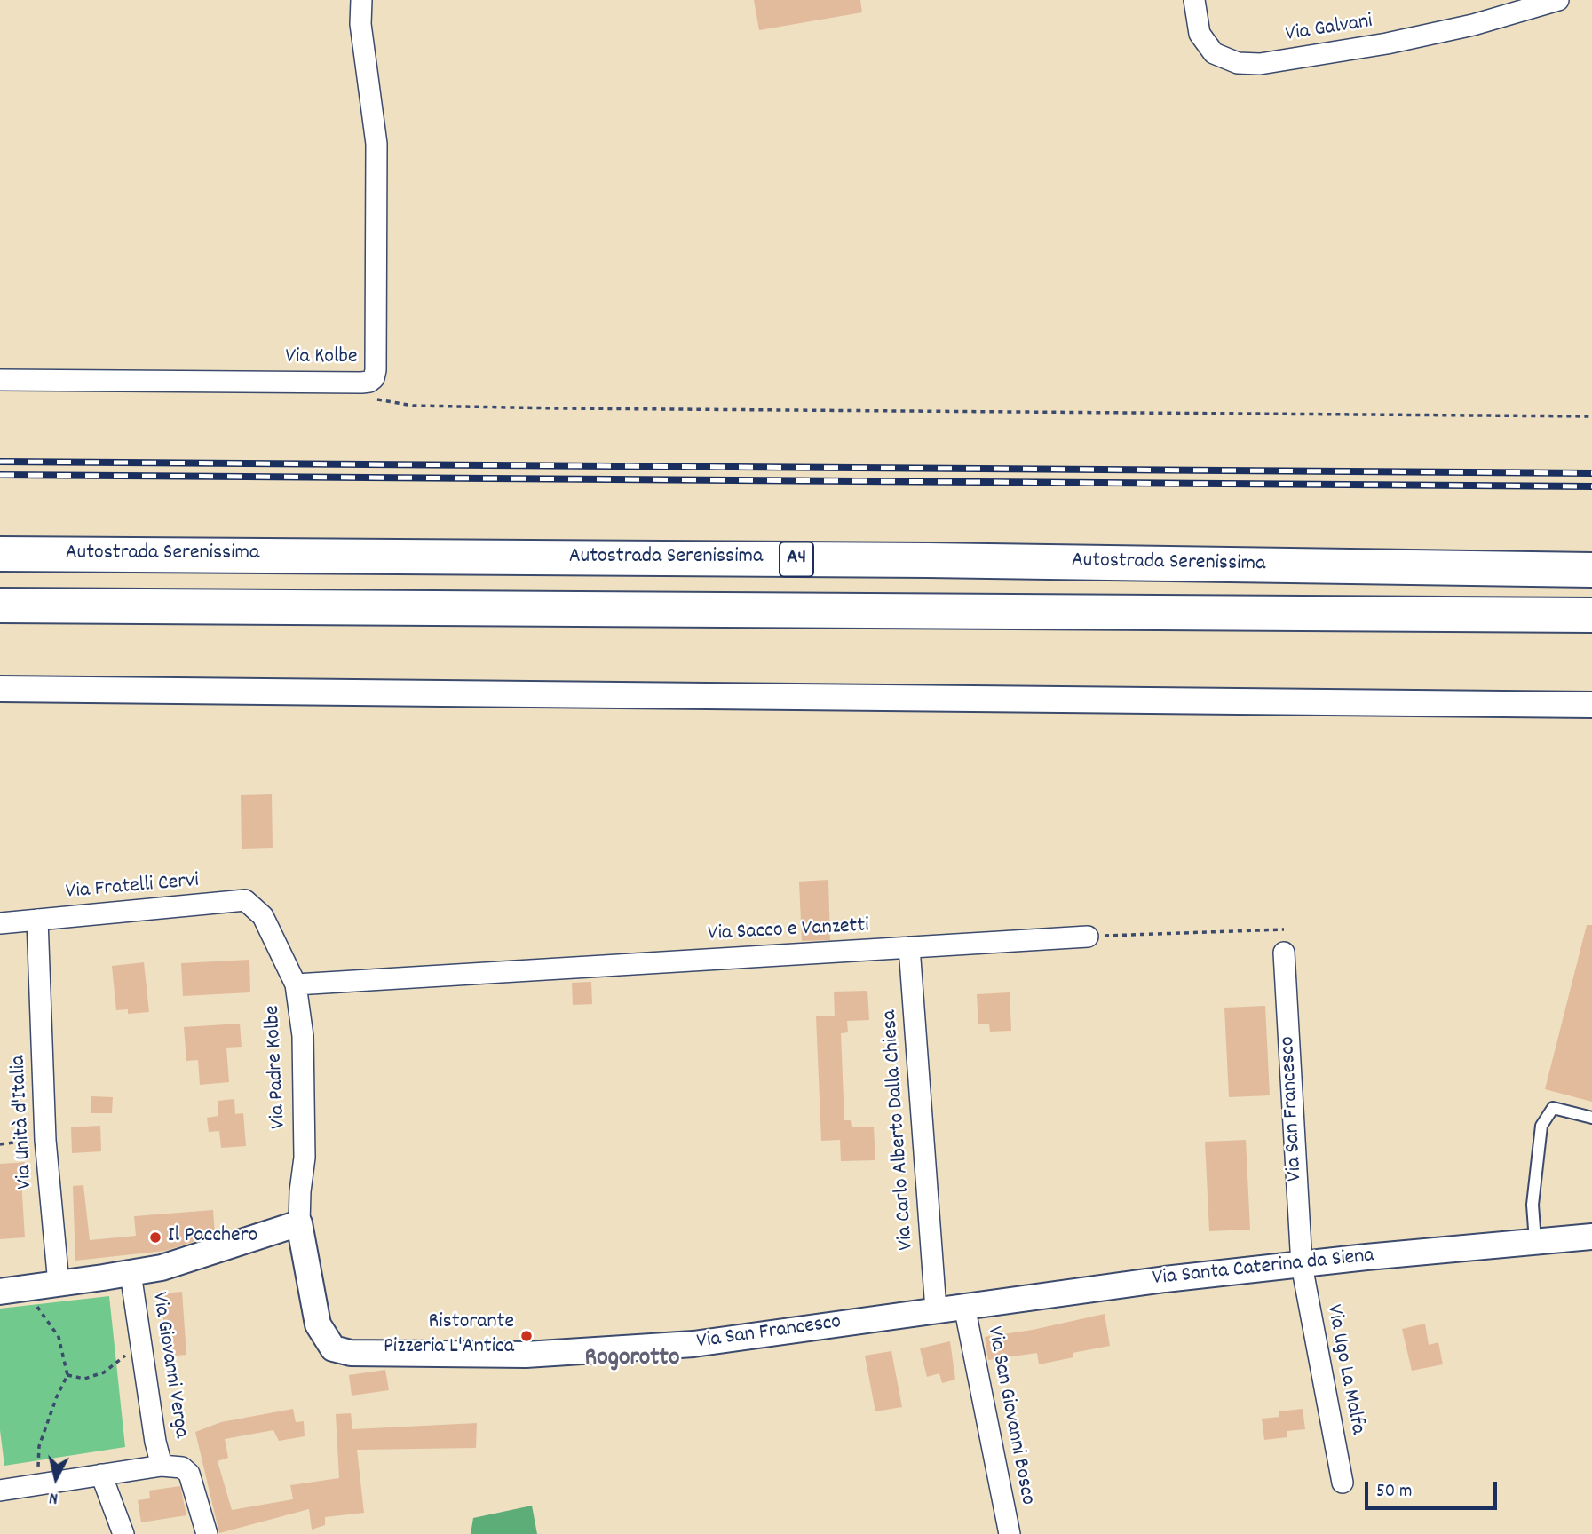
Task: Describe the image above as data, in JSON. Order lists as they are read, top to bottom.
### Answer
{
  "streets": {
    "highway": ["Autostrada Serenissima", "A4"],
    "street": [
      "Via Galvani",
      "Via Kolbe",
      "Via Fratelli Cervi",
      "Via Sacco e Vanzetti",
      "Via Padre Kolbe",
      "Via San Francesco",
      "Via Unità d'Italia",
      "Via Carlo Alberto Dalla Chiesa",
      "Via Santa Caterina da Siena",
      "Via Giovanni Verga",
      "Via Ugo La Malfa",
      "Via San Giovanni Bosco"
    ]
  },
  "crossings": [
    ["Via Fratelli Cervi", "Via Padre Kolbe"],
    ["Via Fratelli Cervi", "Via Unità d'Italia"],
    ["Via Sacco e Vanzetti", "Via Padre Kolbe"],
    ["Via Sacco e Vanzetti", "Via Carlo Alberto Dalla Chiesa"],
    ["Via Padre Kolbe", "Via San Francesco"],
    ["Via San Francesco", "Via Carlo Alberto Dalla Chiesa"],
    ["Via San Francesco", "Via Santa Caterina da Siena"],
    ["Via San Francesco", "Via Ugo La Malfa"],
    ["Via Carlo Alberto Dalla Chiesa", "Via Santa Caterina da Siena"],
    ["Via Santa Caterina da Siena", "Via Ugo La Malfa"],
    ["Via Santa Caterina da Siena", "Via San Giovanni Bosco"]
  ],
  "districts": ["Rogorotto"],
  "places": ["Il Pacchero", "Ristorante Pizzeria L'Antica"],
  "scale_bar": "50 m",
  "north": "bottom"
}
